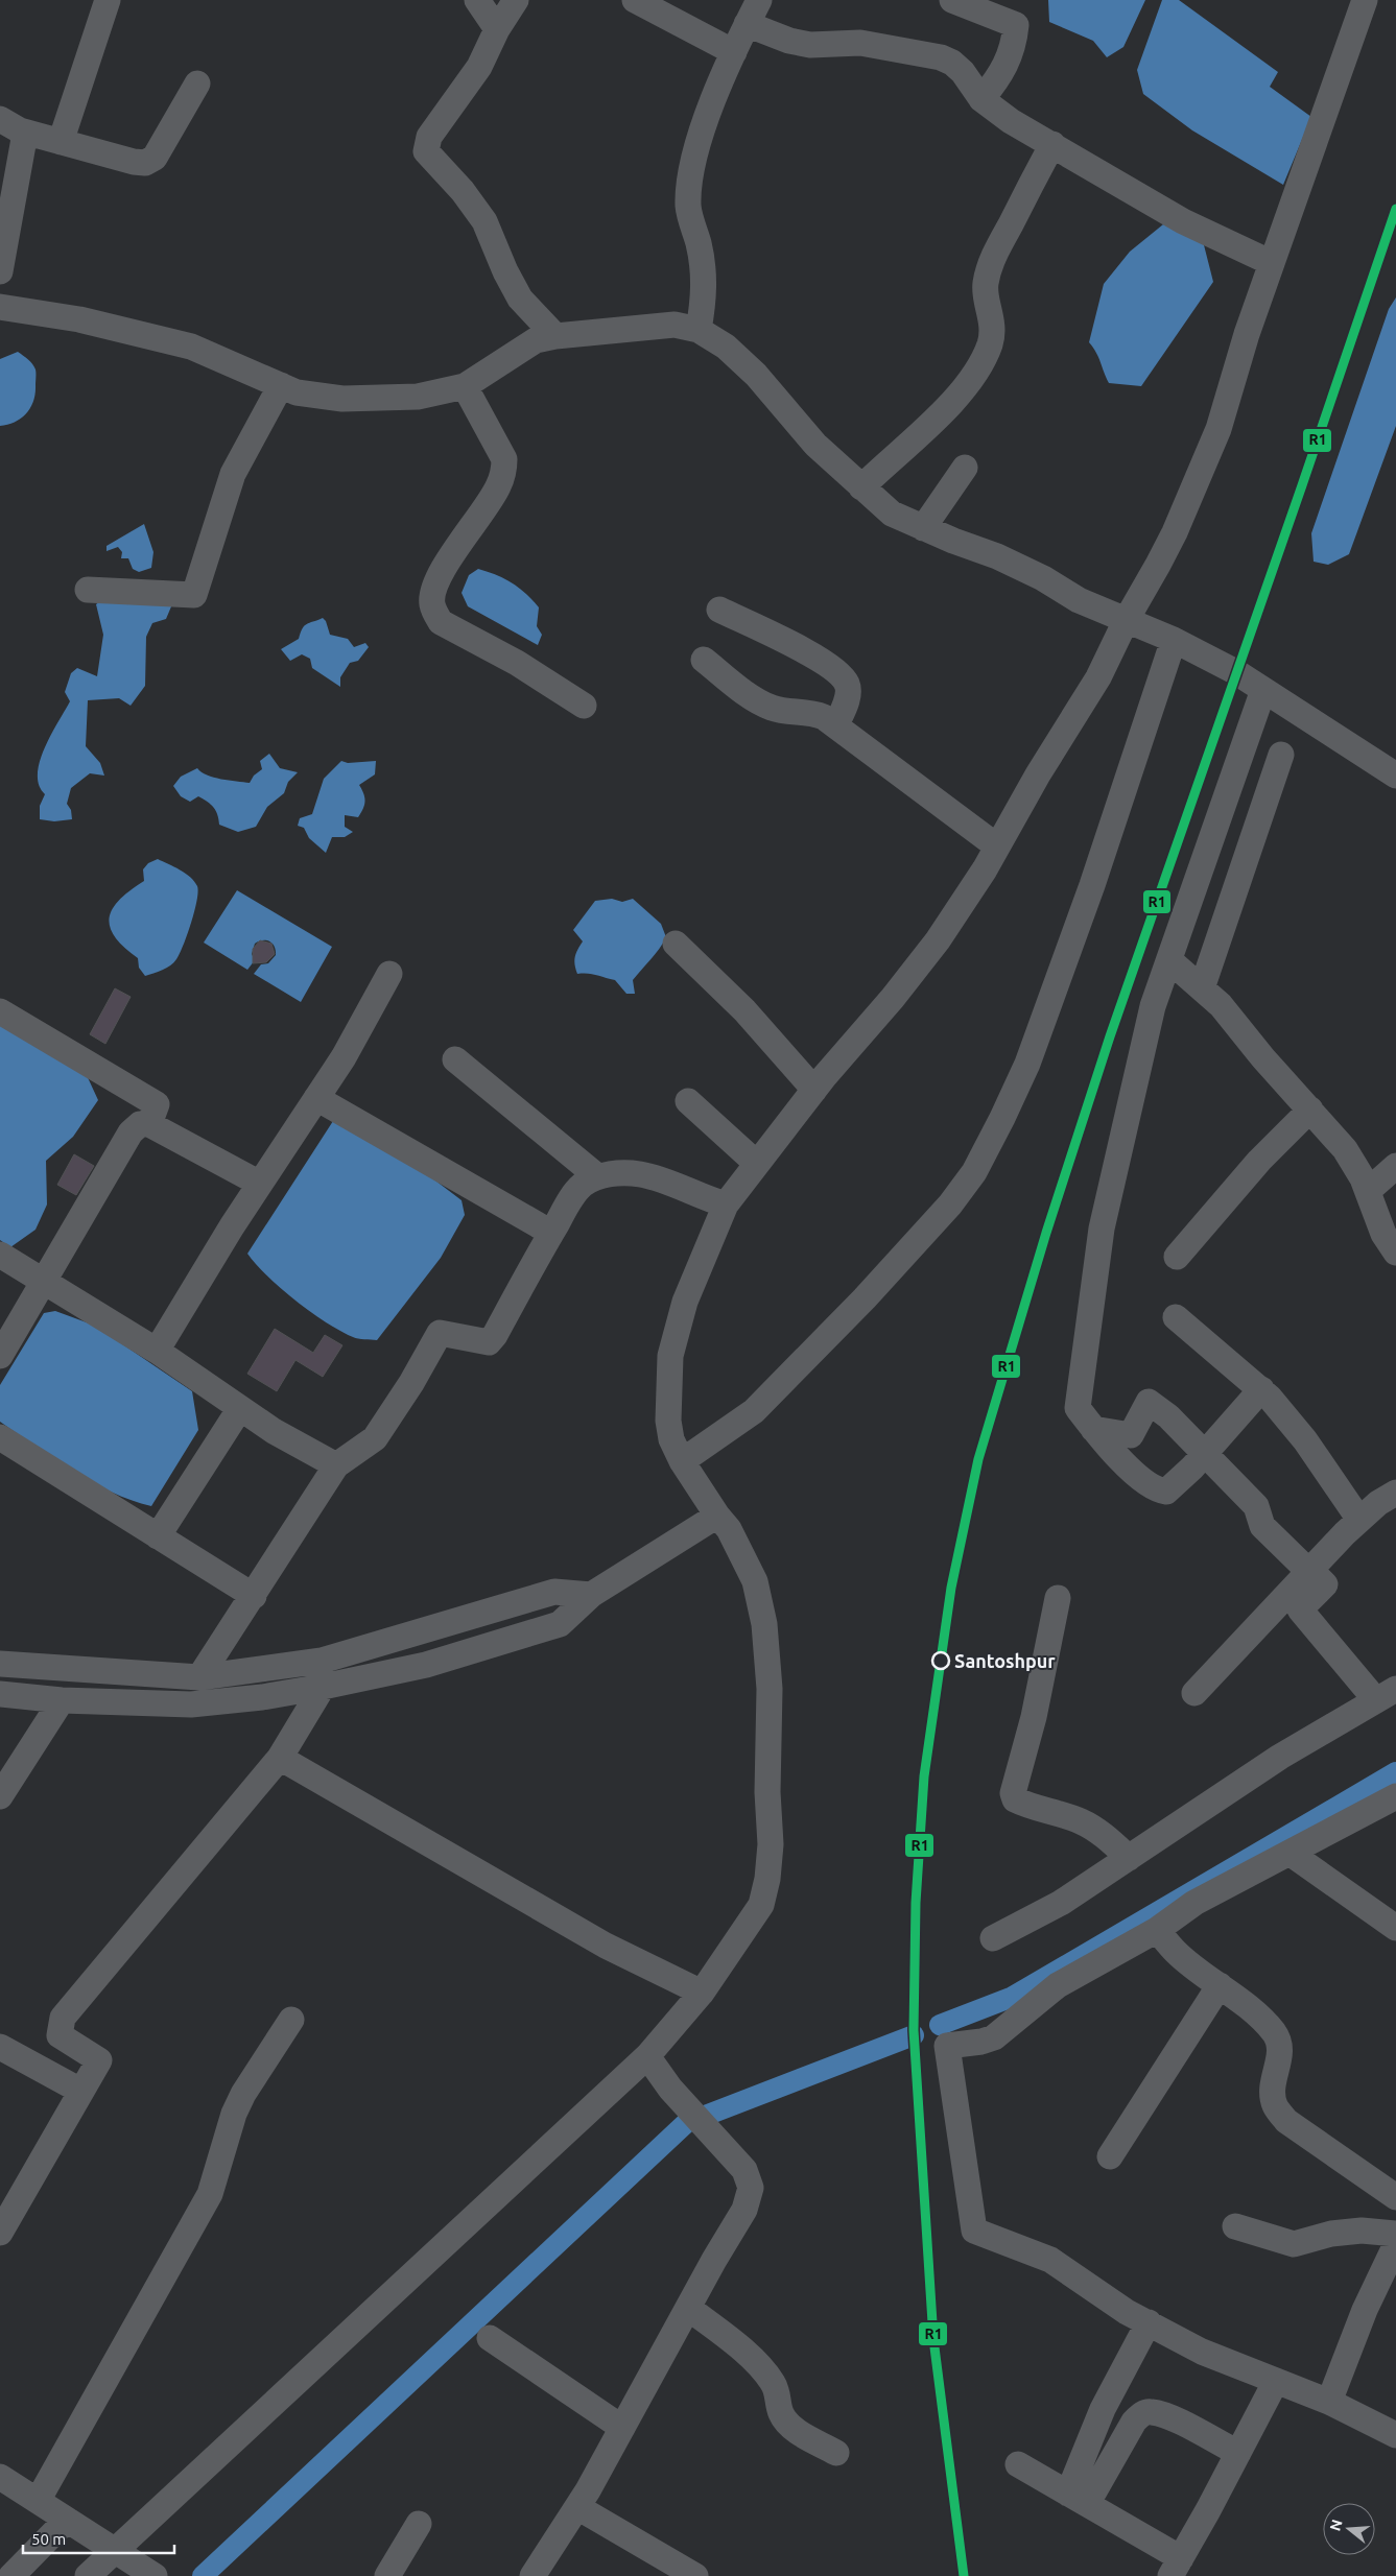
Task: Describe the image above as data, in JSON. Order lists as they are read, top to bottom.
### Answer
{
  "places": ["Santoshpur"],
  "lines": ["transit line R1"],
  "scale_bar": "50 m",
  "north": "left"
}
